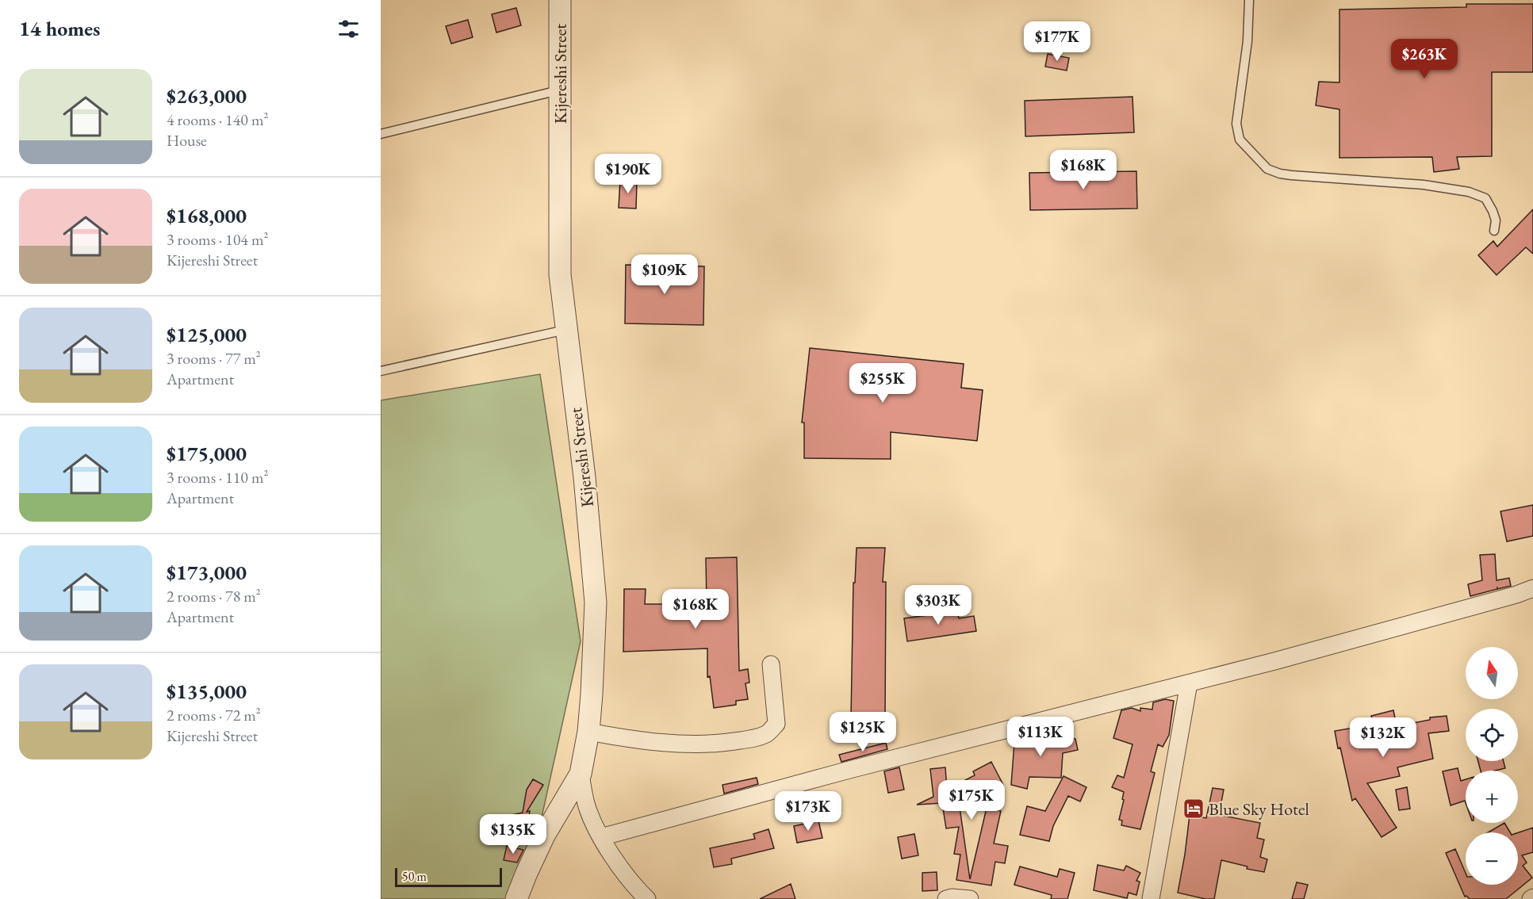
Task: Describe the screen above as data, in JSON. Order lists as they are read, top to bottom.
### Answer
{
  "streets": {
    "street": ["Kijereshi Street"]
  },
  "places": {
    "hotel": ["Blue Sky Hotel"]
  },
  "scale_bar": "50 m",
  "north": "top",
  "page": {
    "heading": "14 homes",
    "price": [
      "$177K",
      "$263K",
      "$168K",
      "$190K",
      "$109K",
      "$255K",
      "$303K",
      "$168K",
      "$125K",
      "$113K",
      "$132K",
      "$175K",
      "$173K",
      "$135K"
    ],
    "list": [
      {
        "name": "$263,000",
        "note": "4 rooms · 140 m² · House"
      },
      {
        "name": "$168,000",
        "note": "3 rooms · 104 m² · Kijereshi Street"
      },
      {
        "name": "$125,000",
        "note": "3 rooms · 77 m² · Apartment"
      },
      {
        "name": "$175,000",
        "note": "3 rooms · 110 m² · Apartment"
      },
      {
        "name": "$173,000",
        "note": "2 rooms · 78 m² · Apartment"
      },
      {
        "name": "$135,000",
        "note": "2 rooms · 72 m² · Kijereshi Street"
      }
    ],
    "map_buttons": ["+", "−"],
    "scale": "50 m"
  }
}
